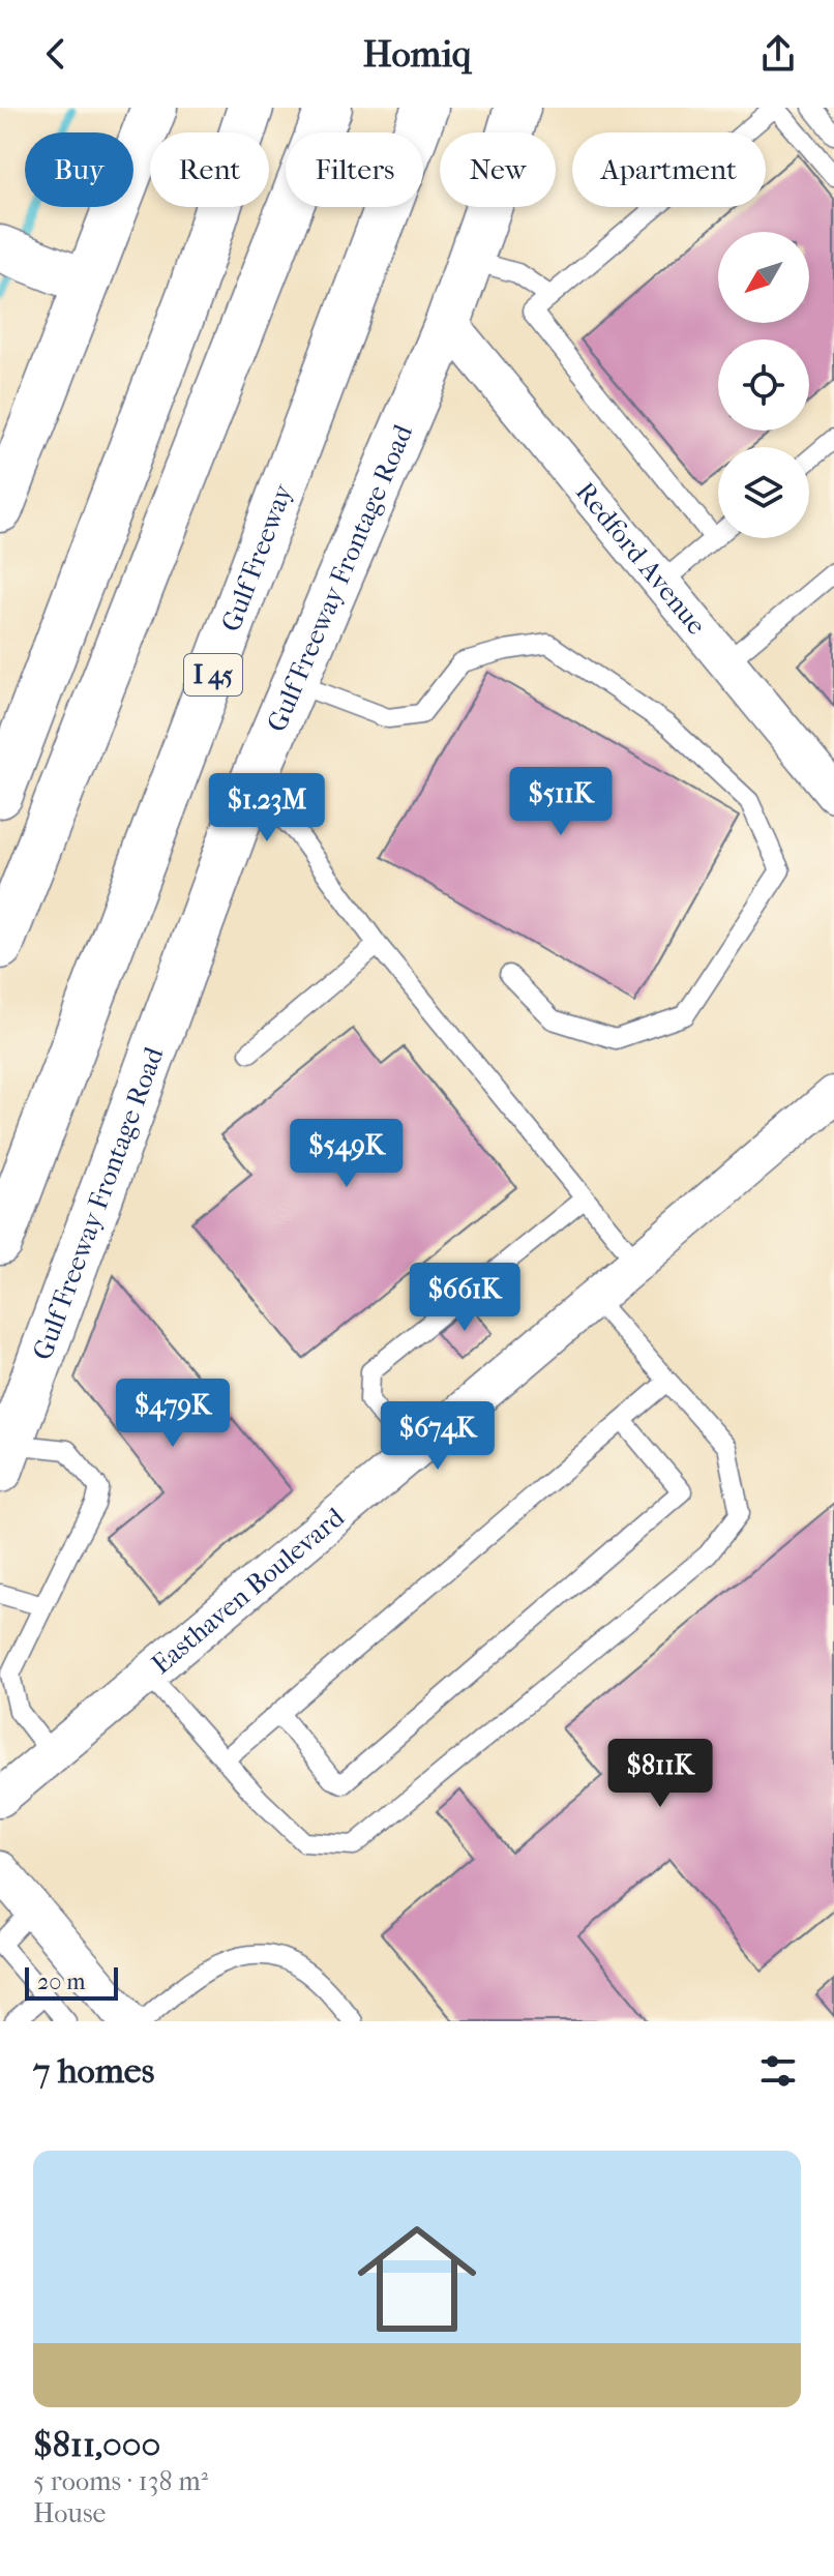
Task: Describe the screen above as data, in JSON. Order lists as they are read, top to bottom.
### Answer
{
  "streets": {
    "main road": ["Gulf Freeway", "Gulf Freeway Frontage Road", "I 45"],
    "street": ["Redford Avenue", "Easthaven Boulevard"]
  },
  "crossings": [
    ["Redford Avenue", "Gulf Freeway Frontage Road"]
  ],
  "scale_bar": "20 m",
  "north": "bottom left",
  "page": {
    "header": "Homiq",
    "chip": [
      "Buy",
      "Rent",
      "Filters",
      "New",
      "Apartment"
    ],
    "price": [
      "$511K",
      "$1.23M",
      "$549K",
      "$661K",
      "$479K",
      "$674K",
      "$811K"
    ],
    "scale": "20 m",
    "heading": "7 homes",
    "list": [
      {
        "name": "$811,000",
        "note": "5 rooms · 138 m² · House"
      }
    ]
  }
}
